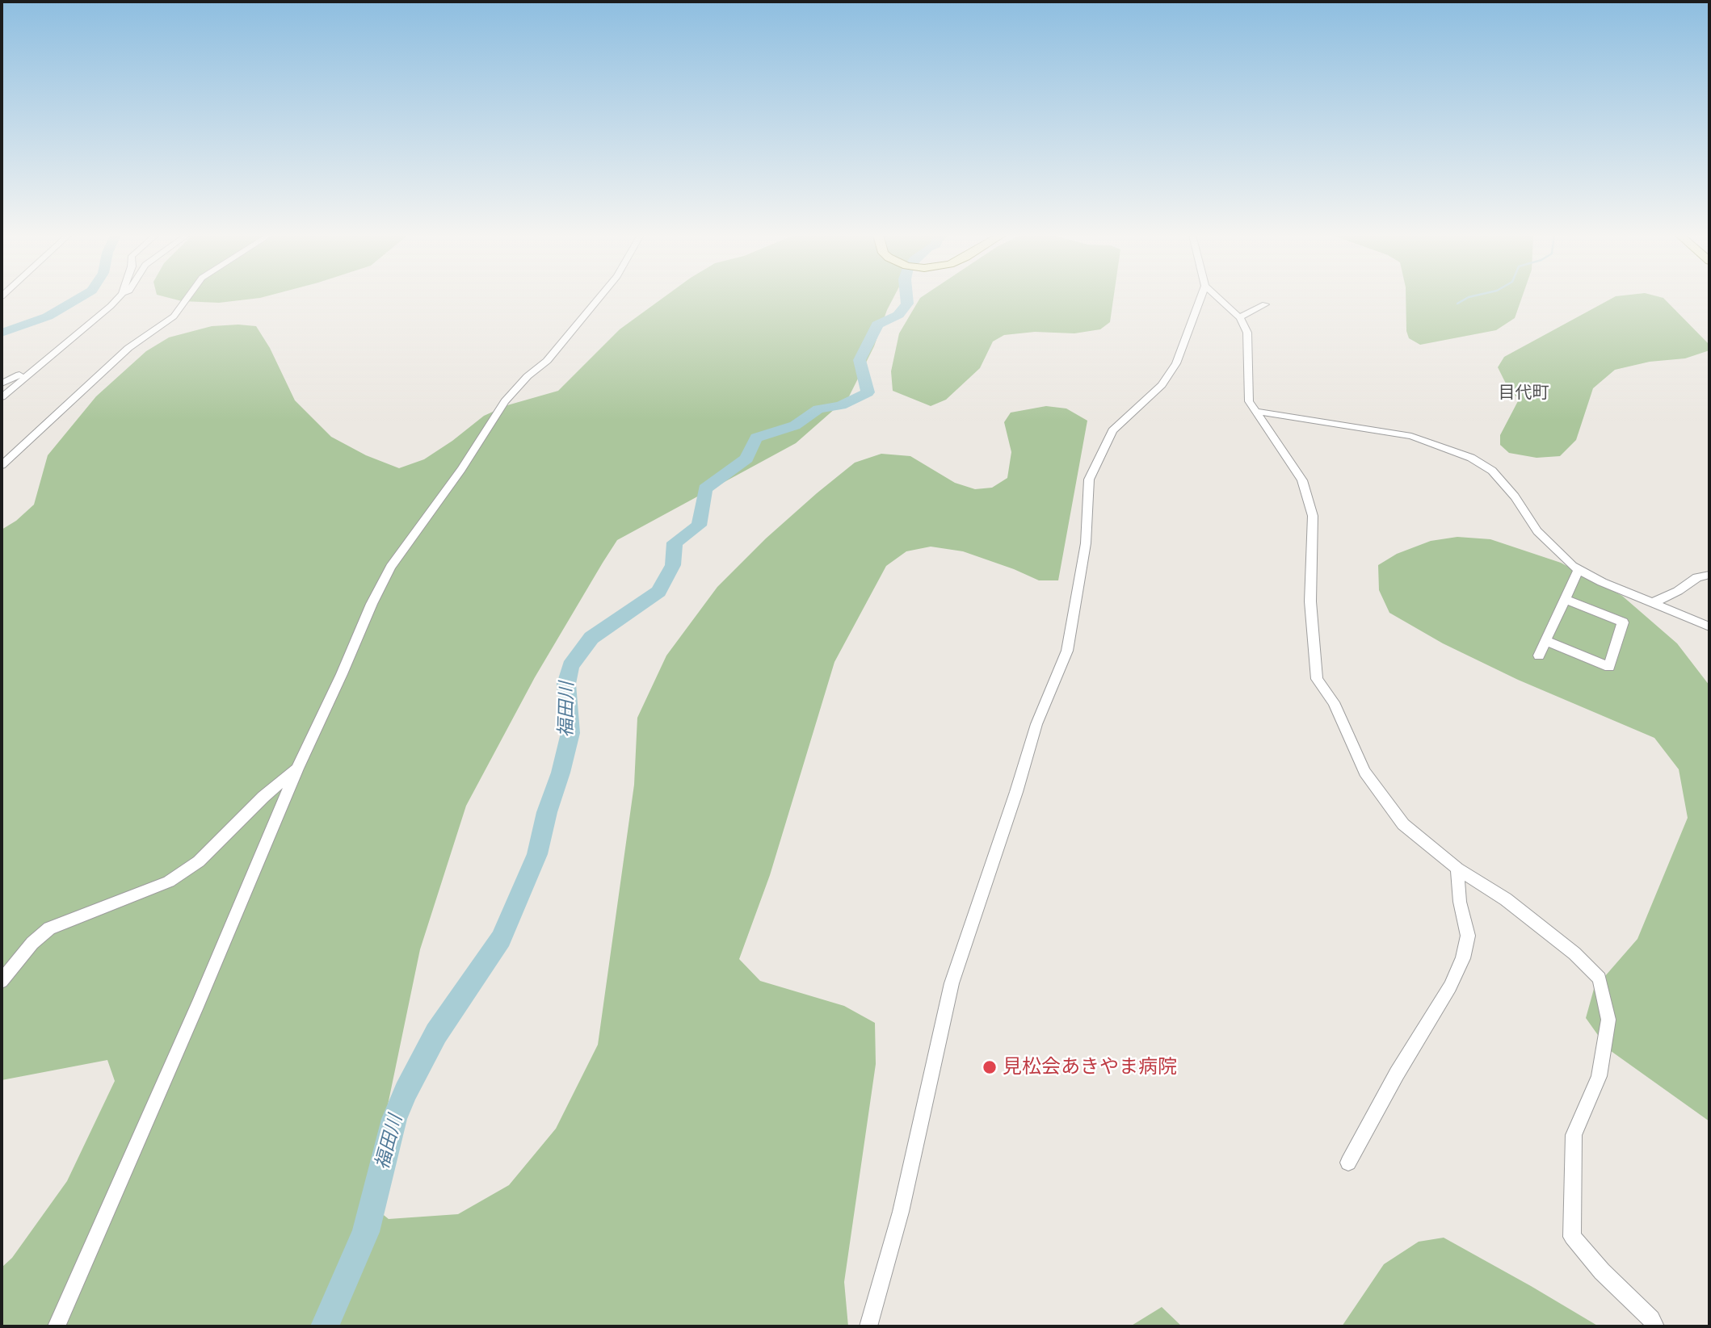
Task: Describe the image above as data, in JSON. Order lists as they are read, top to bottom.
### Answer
{
  "districts": ["目代町"],
  "water": ["福田川"],
  "places": ["見松会あきやま病院"]
}
